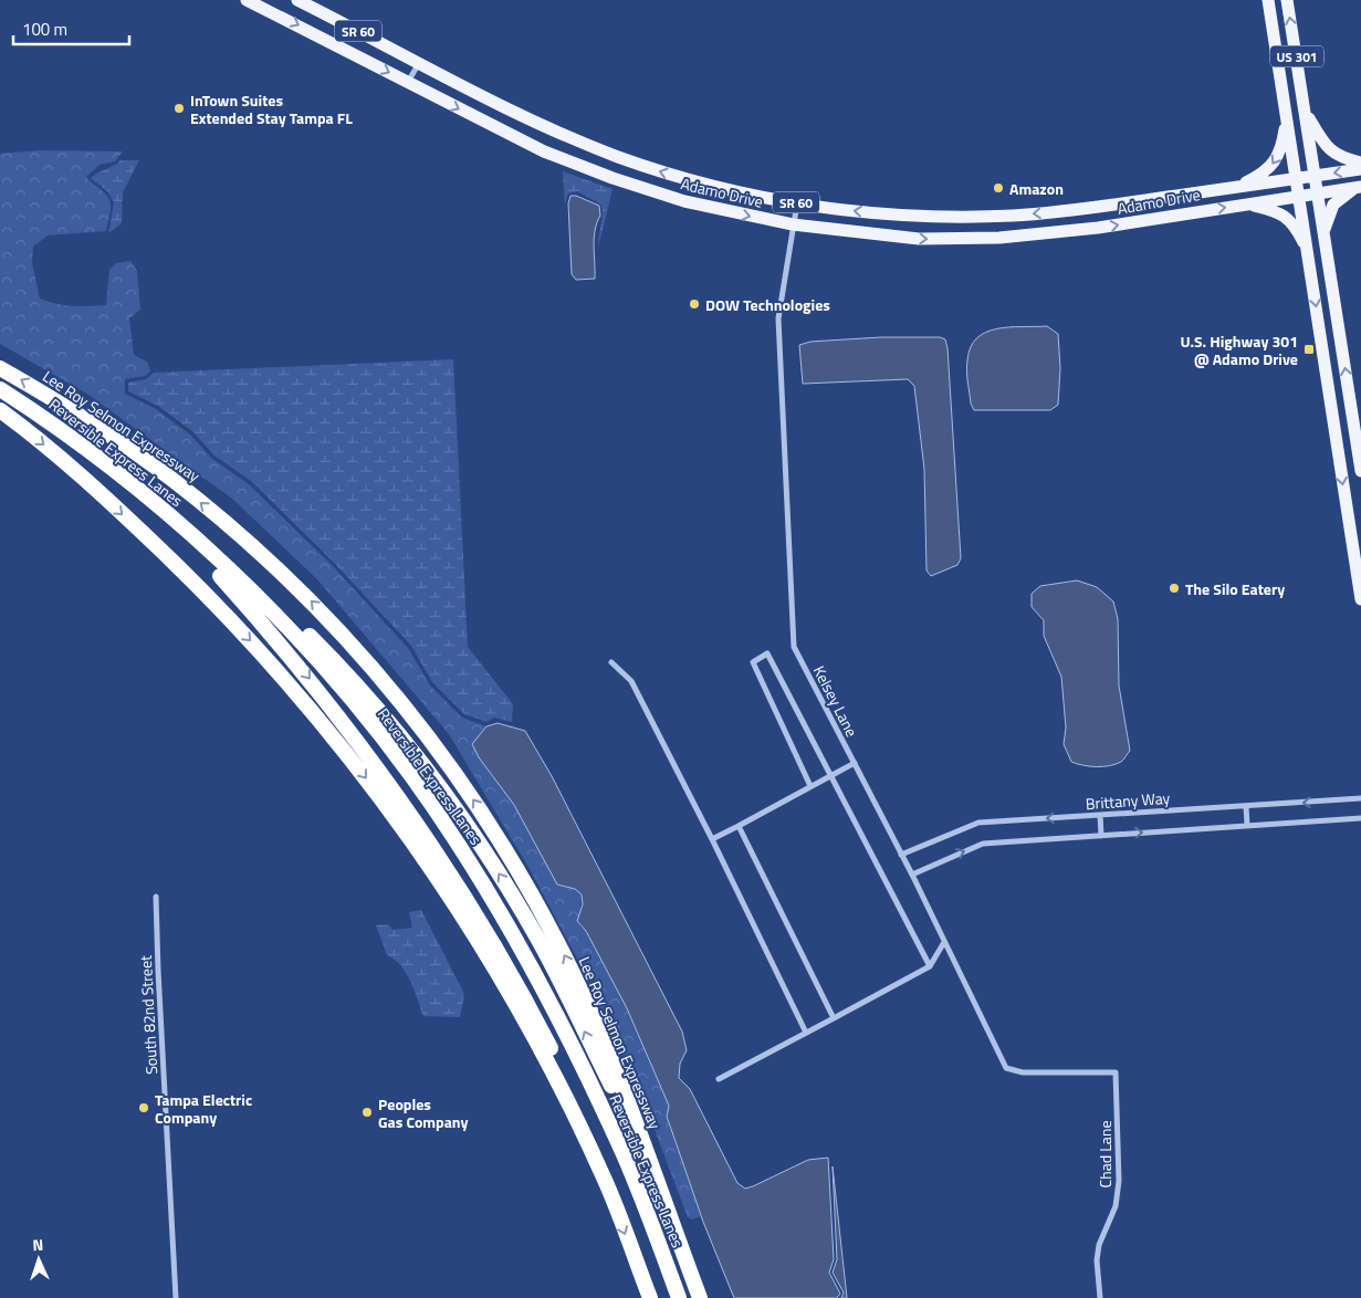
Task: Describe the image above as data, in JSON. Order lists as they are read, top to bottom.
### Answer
{
  "streets": {
    "highway": ["Lee Roy Selmon Expressway", "Reversible Express Lanes"],
    "main road": ["SR 60", "US 301", "Adamo Drive"],
    "street": [
      "Kelsey Lane",
      "Brittany Way",
      "South 82nd Street",
      "Chad Lane"
    ]
  },
  "crossings": [
    ["US 301", "Adamo Drive"],
    ["Adamo Drive", "Kelsey Lane"],
    ["Kelsey Lane", "Brittany Way"],
    ["Kelsey Lane", "Chad Lane"]
  ],
  "places": {
    "other": [
      "InTown Suites Extended Stay Tampa FL",
      "Amazon",
      "DOW Technologies",
      "The Silo Eatery",
      "Tampa Electric Company",
      "Peoples Gas Company"
    ],
    "transit": ["U.S. Highway 301 @ Adamo Drive"]
  },
  "scale_bar": "100 m",
  "north": "top"
}
